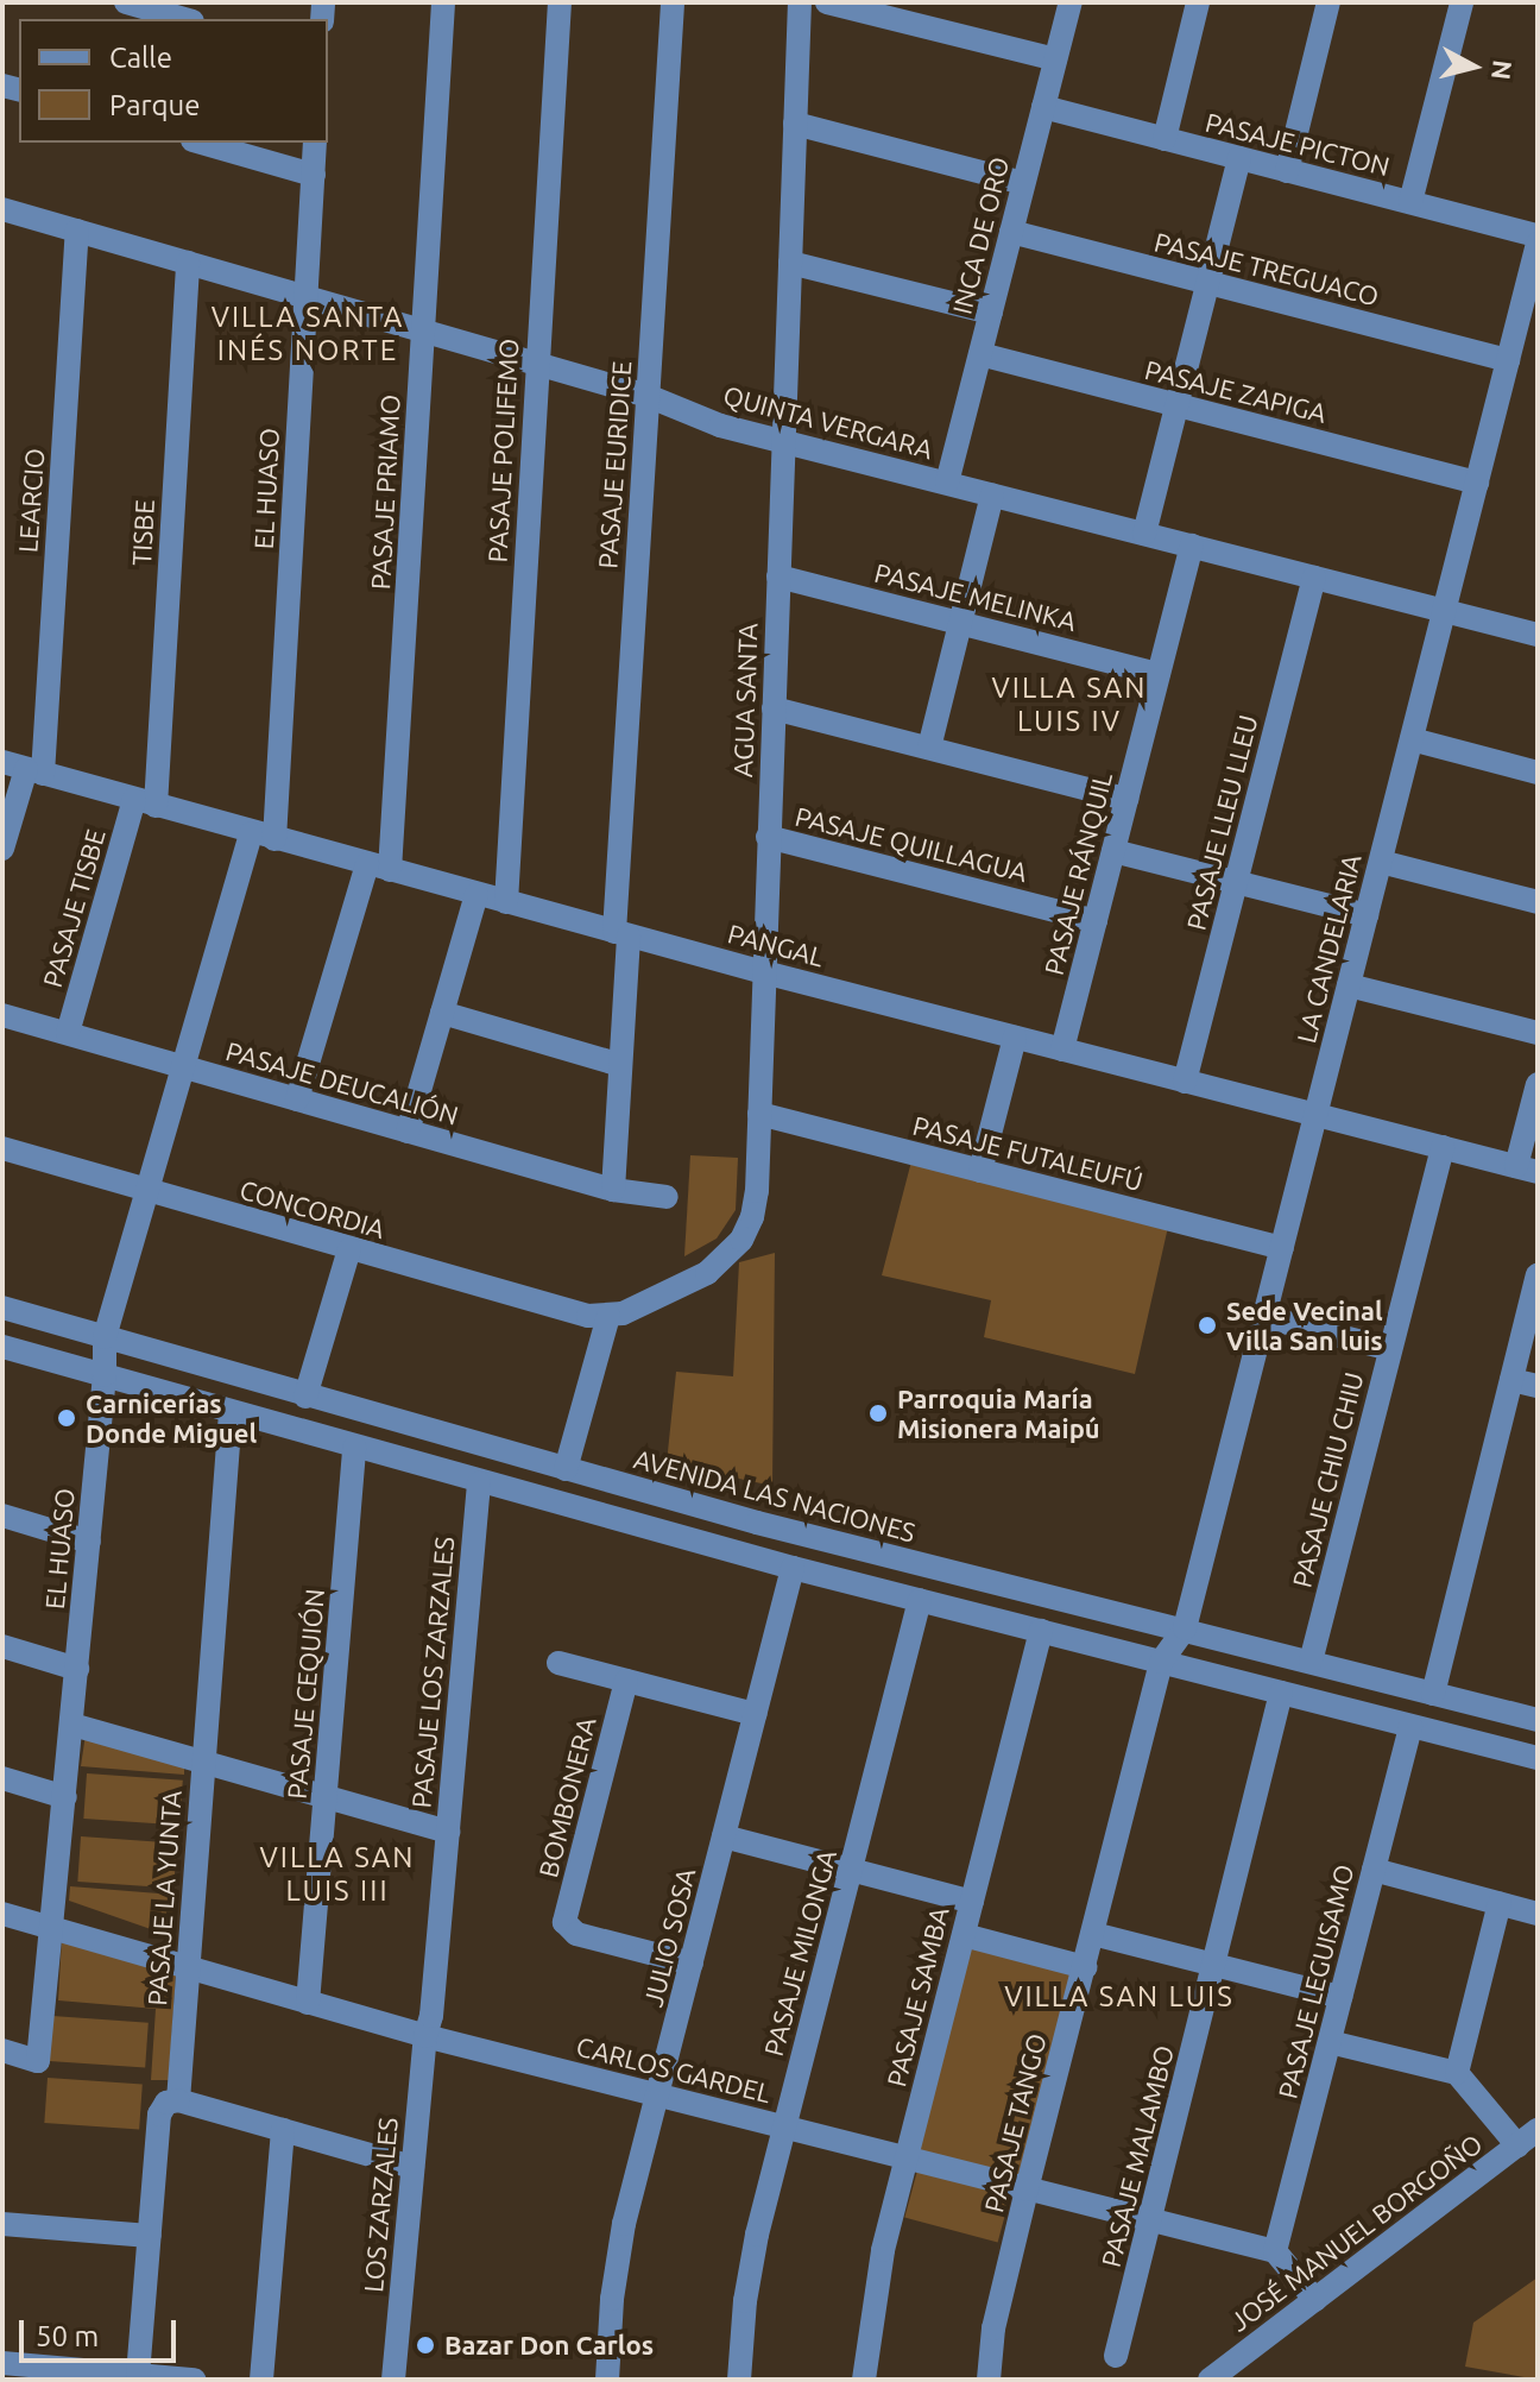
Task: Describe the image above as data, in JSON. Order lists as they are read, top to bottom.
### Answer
{
  "streets": {
    "street": [
      "PASAJE PICTON",
      "INCA DE ORO",
      "PASAJE TREGUACO",
      "PASAJE ZAPIGA",
      "QUINTA VERGARA",
      "PASAJE POLIFEMO",
      "PASAJE EURIDICE",
      "EL HUASO",
      "PASAJE PRIAMO",
      "LEARCIO",
      "TISBE",
      "PASAJE MELINKA",
      "AGUA SANTA",
      "PASAJE LLEU LLEU",
      "PASAJE QUILLAGUA",
      "PASAJE RÁNQUIL",
      "PASAJE TISBE",
      "PANGAL",
      "LA CANDELARIA",
      "PASAJE DEUCALIÓN",
      "PASAJE FUTALEUFÚ",
      "CONCORDIA",
      "PASAJE CHIU CHIU",
      "AVENIDA LAS NACIONES",
      "PASAJE LOS ZARZALES",
      "PASAJE CEQUIÓN",
      "BOMBONERA",
      "PASAJE LA YUNTA",
      "JULIO SOSA",
      "PASAJE MILONGA",
      "PASAJE LEGUISAMO",
      "PASAJE SAMBA",
      "CARLOS GARDEL",
      "PASAJE TANGO",
      "PASAJE MALAMBO",
      "LOS ZARZALES",
      "JOSÉ MANUEL BORGOÑO"
    ]
  },
  "crossings": [
    ["PASAJE PICTON", "INCA DE ORO"],
    ["INCA DE ORO", "PASAJE TREGUACO"],
    ["INCA DE ORO", "PASAJE ZAPIGA"],
    ["INCA DE ORO", "QUINTA VERGARA"],
    ["PASAJE TREGUACO", "LA CANDELARIA"],
    ["PASAJE ZAPIGA", "LA CANDELARIA"],
    ["QUINTA VERGARA", "PASAJE POLIFEMO"],
    ["QUINTA VERGARA", "PASAJE EURIDICE"],
    ["QUINTA VERGARA", "EL HUASO"],
    ["QUINTA VERGARA", "PASAJE PRIAMO"],
    ["QUINTA VERGARA", "LEARCIO"],
    ["QUINTA VERGARA", "TISBE"],
    ["QUINTA VERGARA", "AGUA SANTA"],
    ["QUINTA VERGARA", "PASAJE LLEU LLEU"],
    ["QUINTA VERGARA", "PASAJE RÁNQUIL"],
    ["QUINTA VERGARA", "LA CANDELARIA"],
    ["PASAJE POLIFEMO", "PANGAL"],
    ["PASAJE EURIDICE", "PANGAL"],
    ["PASAJE EURIDICE", "PASAJE DEUCALIÓN"],
    ["EL HUASO", "PANGAL"],
    ["EL HUASO", "PASAJE DEUCALIÓN"],
    ["EL HUASO", "CONCORDIA"],
    ["EL HUASO", "AVENIDA LAS NACIONES"],
    ["EL HUASO", "CARLOS GARDEL"],
    ["PASAJE PRIAMO", "PANGAL"],
    ["PASAJE PRIAMO", "PASAJE DEUCALIÓN"],
    ["LEARCIO", "PANGAL"],
    ["TISBE", "PASAJE TISBE"],
    ["TISBE", "PANGAL"],
    ["PASAJE MELINKA", "AGUA SANTA"],
    ["PASAJE MELINKA", "PASAJE RÁNQUIL"],
    ["AGUA SANTA", "PASAJE QUILLAGUA"],
    ["AGUA SANTA", "PANGAL"],
    ["AGUA SANTA", "PASAJE FUTALEUFÚ"],
    ["AGUA SANTA", "CONCORDIA"],
    ["PASAJE LLEU LLEU", "PANGAL"],
    ["PASAJE QUILLAGUA", "PASAJE RÁNQUIL"],
    ["PASAJE RÁNQUIL", "PANGAL"],
    ["PASAJE TISBE", "PANGAL"],
    ["PASAJE TISBE", "PASAJE DEUCALIÓN"],
    ["PANGAL", "LA CANDELARIA"],
    ["PANGAL", "PASAJE CHIU CHIU"],
    ["LA CANDELARIA", "PASAJE FUTALEUFÚ"],
    ["LA CANDELARIA", "AVENIDA LAS NACIONES"],
    ["LA CANDELARIA", "PASAJE TANGO"],
    ["PASAJE CHIU CHIU", "AVENIDA LAS NACIONES"],
    ["PASAJE LOS ZARZALES", "CARLOS GARDEL"],
    ["PASAJE LOS ZARZALES", "LOS ZARZALES"],
    ["PASAJE CEQUIÓN", "CARLOS GARDEL"],
    ["BOMBONERA", "JULIO SOSA"],
    ["PASAJE LA YUNTA", "CARLOS GARDEL"],
    ["JULIO SOSA", "CARLOS GARDEL"],
    ["PASAJE MILONGA", "CARLOS GARDEL"],
    ["PASAJE LEGUISAMO", "CARLOS GARDEL"],
    ["PASAJE SAMBA", "CARLOS GARDEL"],
    ["CARLOS GARDEL", "PASAJE TANGO"],
    ["CARLOS GARDEL", "PASAJE MALAMBO"],
    ["CARLOS GARDEL", "LOS ZARZALES"]
  ],
  "districts": [
    "VILLA SANTA INÉS NORTE",
    "VILLA SAN LUIS IV",
    "VILLA SAN LUIS III",
    "VILLA SAN LUIS"
  ],
  "places": [
    "Sede Vecinal Villa San luis",
    "Parroquia María Misionera Maipú",
    "Carnicerías Donde Miguel",
    "Bazar Don Carlos"
  ],
  "legend": ["Calle", "Parque"],
  "scale_bar": "50 m",
  "north": "right"
}
